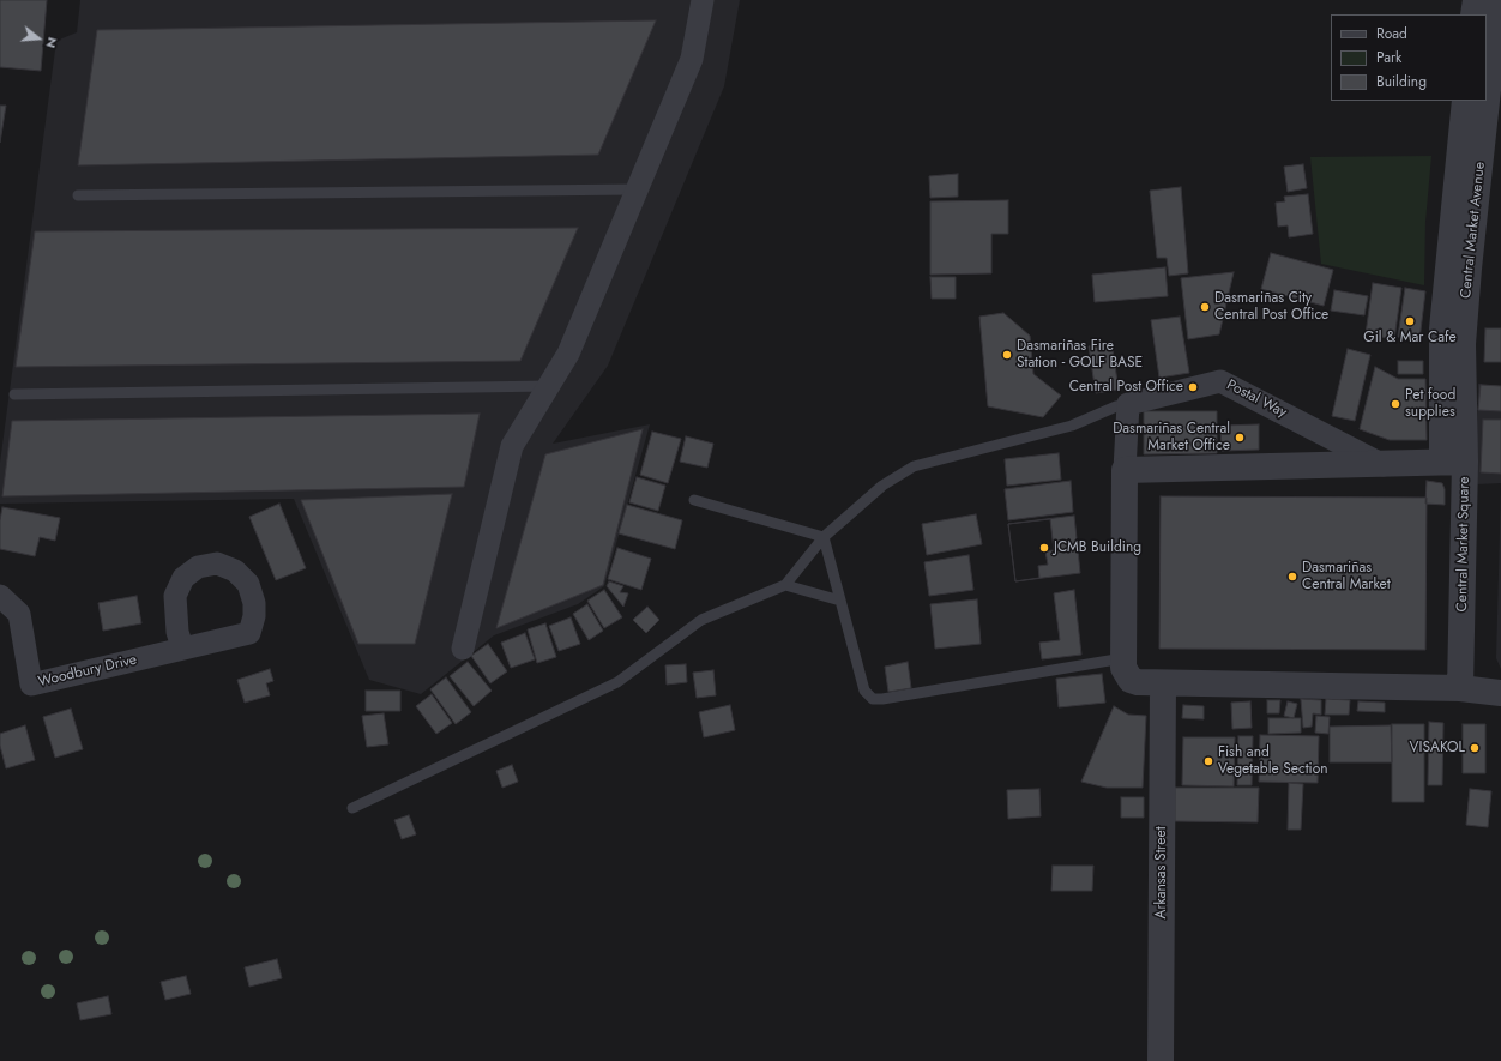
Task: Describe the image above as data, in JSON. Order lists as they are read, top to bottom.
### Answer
{
  "streets": {
    "street": [
      "Central Market Avenue",
      "Postal Way",
      "Central Market Square",
      "Woodbury Drive",
      "Arkansas Street"
    ]
  },
  "crossings": [
    ["Central Market Avenue", "Central Market Square"],
    ["Postal Way", "Central Market Square"]
  ],
  "places": [
    "Dasmariñas City Central Post Office",
    "Gil & Mar Cafe",
    "Dasmariñas Fire Station - GOLF BASE",
    "Central Post Office",
    "Pet food supplies",
    "Dasmariñas Central Market Office",
    "JCMB Building",
    "Dasmariñas Central Market",
    "VISAKOL",
    "Fish and Vegetable Section"
  ],
  "legend": ["Road", "Park", "Building"],
  "north": "right"
}
